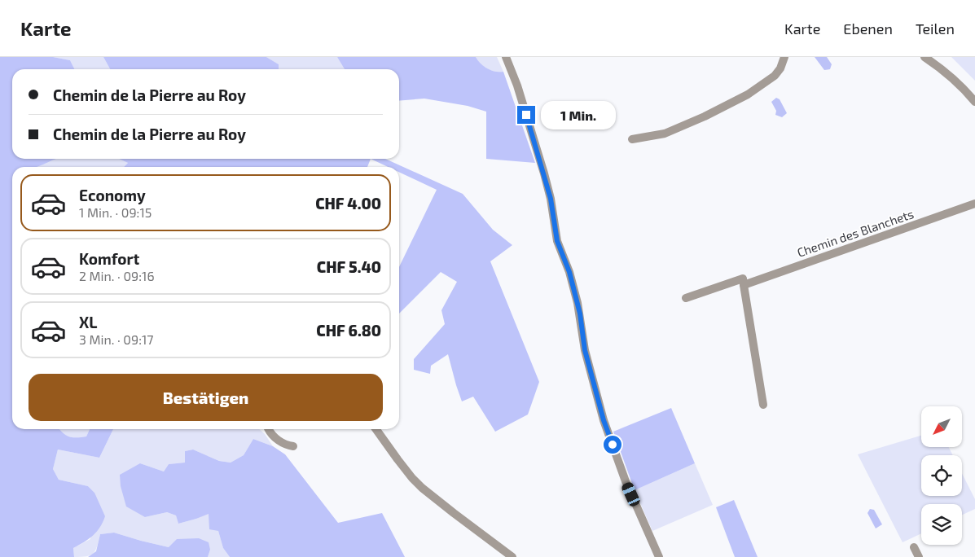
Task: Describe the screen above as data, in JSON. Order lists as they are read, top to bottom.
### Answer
{
  "streets": {
    "street": ["Chemin des Blanchets"]
  },
  "north": "bottom left",
  "page": {
    "header": "Karte",
    "nav": ["Karte", "Ebenen", "Teilen"],
    "banner": ["Chemin de la Pierre au Roy", "Chemin de la Pierre au Roy"],
    "bubble": "1 Min.",
    "list": [
      {
        "name": "Economy",
        "note": "1 Min. · 09:15",
        "value": "CHF 4.00"
      },
      {
        "name": "Komfort",
        "note": "2 Min. · 09:16",
        "value": "CHF 5.40"
      },
      {
        "name": "XL",
        "note": "3 Min. · 09:17",
        "value": "CHF 6.80"
      }
    ],
    "buttons": "Bestätigen"
  }
}
